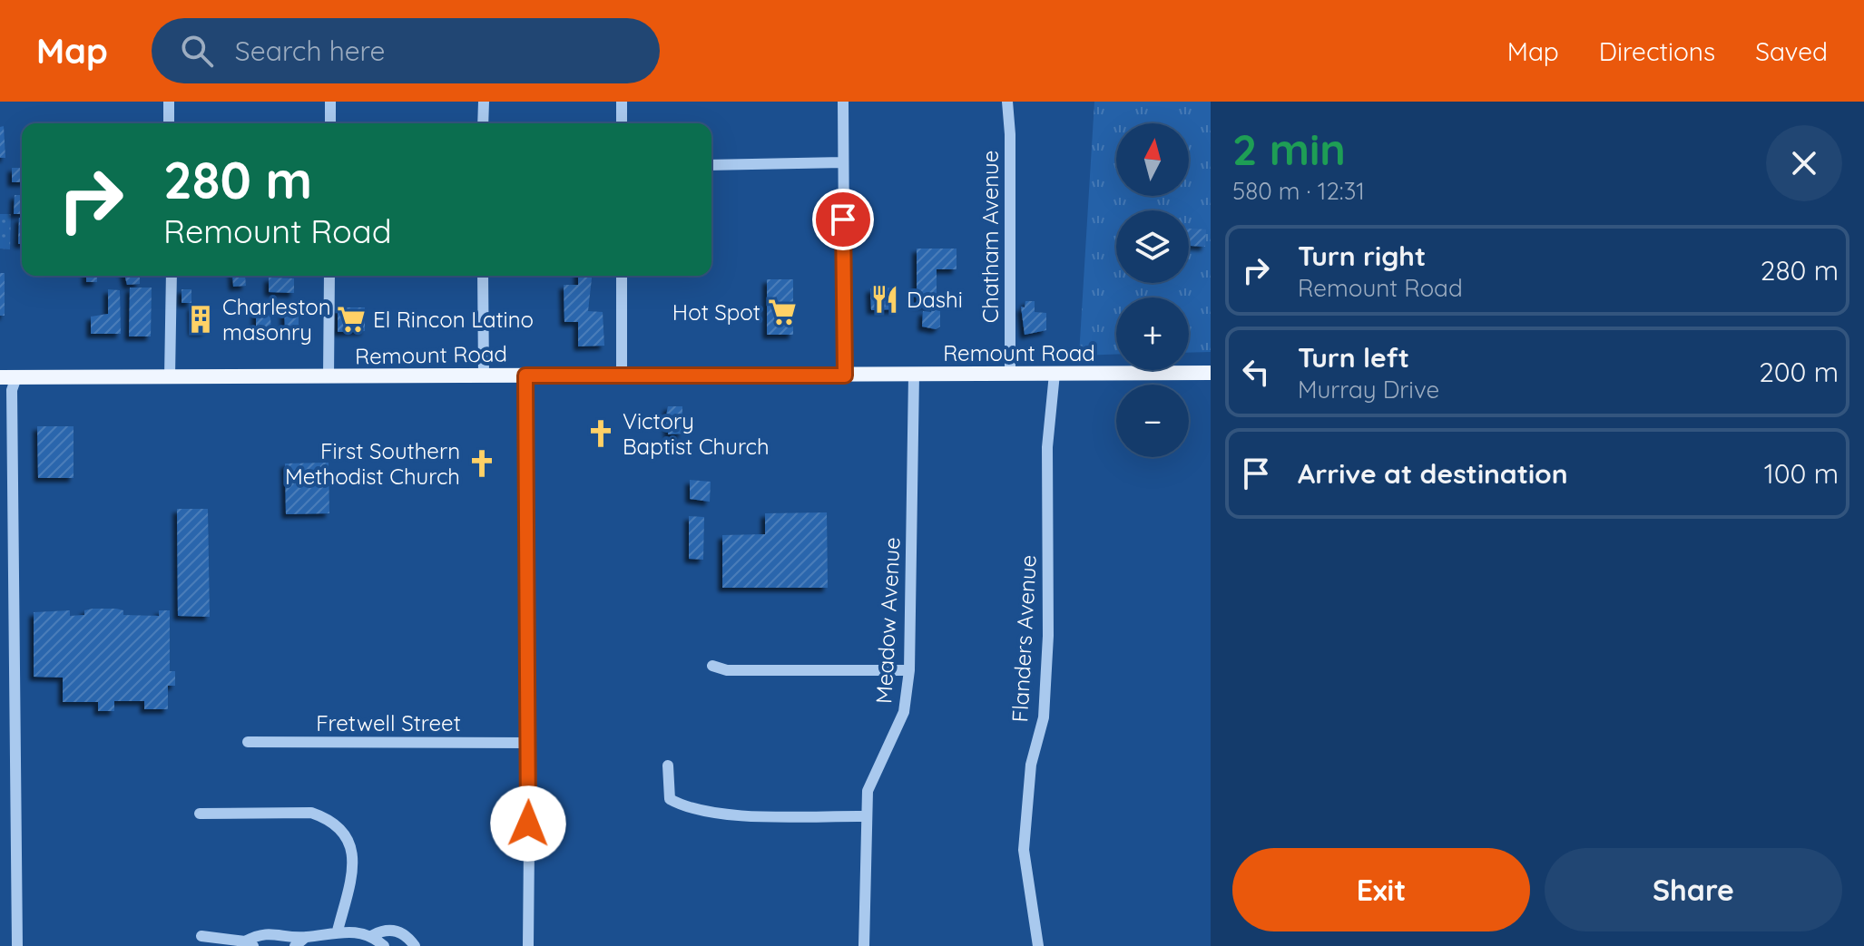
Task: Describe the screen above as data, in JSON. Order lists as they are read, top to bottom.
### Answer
{
  "streets": {
    "main road": ["Remount Road"],
    "street": [
      "Chatham Avenue",
      "Meadow Avenue",
      "Flanders Avenue",
      "Fretwell Street"
    ]
  },
  "crossings": [
    ["Chatham Avenue", "Remount Road"],
    ["Remount Road", "Meadow Avenue"],
    ["Remount Road", "Flanders Avenue"]
  ],
  "places": {
    "restaurant": ["Dashi"],
    "supermarket": ["Hot Spot", "El Rincon Latino"],
    "building": ["Charleston masonry"],
    "church": ["Victory Baptist Church", "First Southern Methodist Church"]
  },
  "north": "top",
  "page": {
    "header": "Map",
    "search": "Search here",
    "nav": ["Map", "Directions", "Saved"],
    "heading": ["2 min", "580 m · 12:31"],
    "map_buttons": ["+", "−"],
    "turn": ["280 m", "Remount Road"],
    "list": [
      {
        "name": "Turn right",
        "note": "Remount Road",
        "value": "280 m"
      },
      {
        "name": "Turn left",
        "note": "Murray Drive",
        "value": "200 m"
      },
      {
        "name": "Arrive at destination",
        "value": "100 m"
      }
    ],
    "buttons": ["Exit", "Share"]
  }
}
